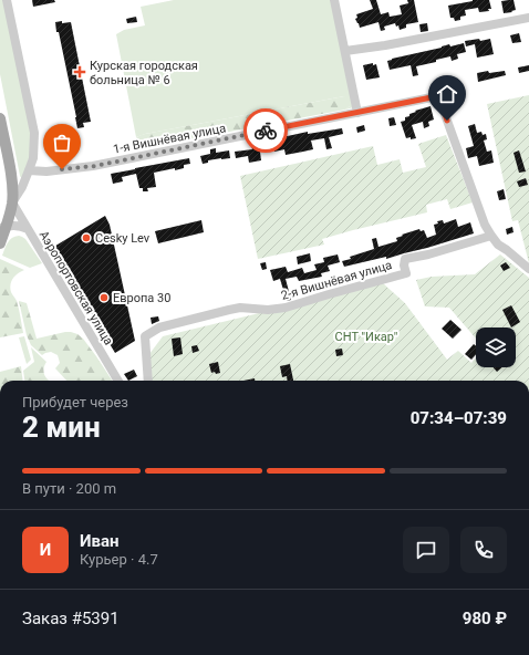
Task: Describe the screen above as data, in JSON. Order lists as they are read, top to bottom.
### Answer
{
  "streets": {
    "street": ["1-я Вишнёвая улица", "2-я Вишнёвая улица", "Аэропортовская улица"]
  },
  "crossings": [
    ["1-я Вишнёвая улица", "2-я Вишнёвая улица"]
  ],
  "parks": ["СНТ \"Икар\""],
  "places": {
    "health": ["Курская городская больница № 6"],
    "other": ["Cesky Lev", "Европа 30"]
  },
  "page": {
    "heading": ["2 мин", "Прибудет через", "07:34–07:39"],
    "panel": [
      "Иван",
      "Курьер · 4.7",
      "Заказ #5391",
      "980 ₽"
    ],
    "bar": "В пути · 200 m",
    "round": "И"
  }
}
